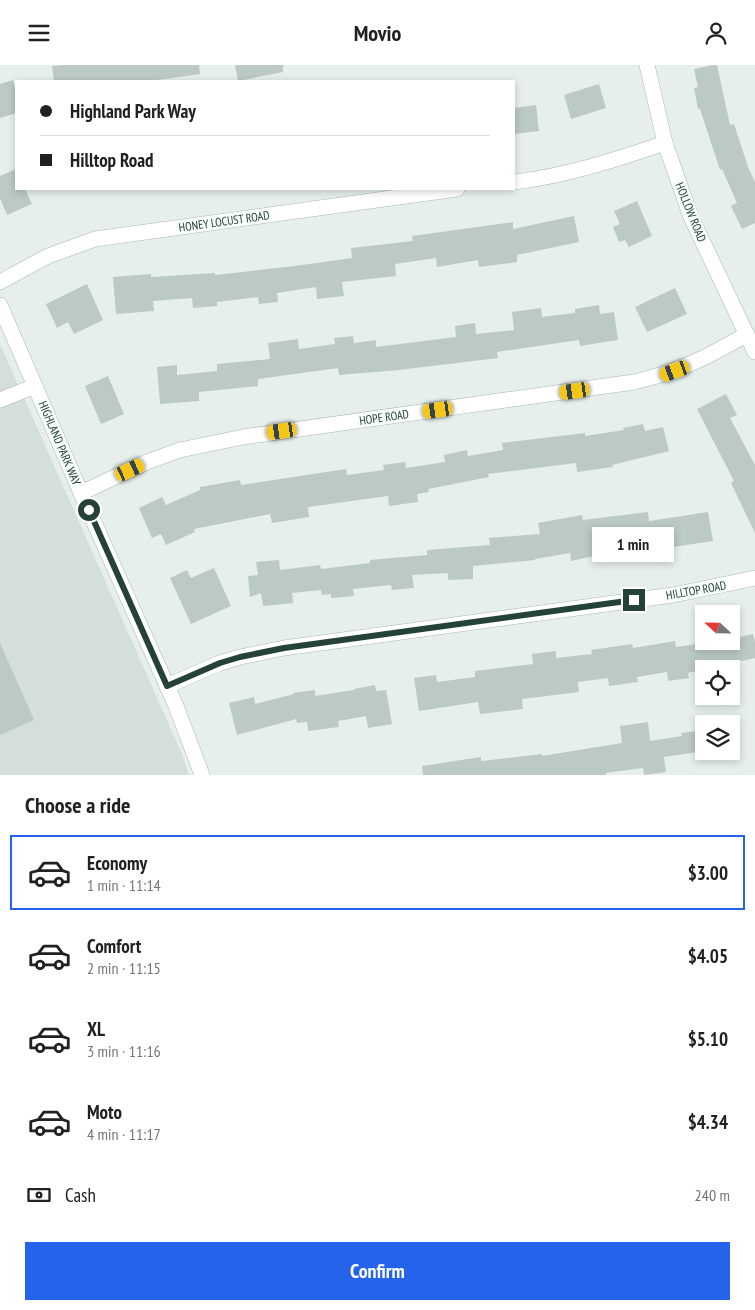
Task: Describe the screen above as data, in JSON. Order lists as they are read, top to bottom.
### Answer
{
  "streets": {
    "street": [
      "HOLLOW ROAD",
      "HONEY LOCUST ROAD",
      "HOPE ROAD",
      "HIGHLAND PARK WAY",
      "HILLTOP ROAD"
    ]
  },
  "crossings": [
    ["HOLLOW ROAD", "HOPE ROAD"],
    ["HOPE ROAD", "HIGHLAND PARK WAY"],
    ["HIGHLAND PARK WAY", "HILLTOP ROAD"]
  ],
  "north": "left",
  "page": {
    "header": "Movio",
    "banner": ["Highland Park Way", "Hilltop Road"],
    "bubble": "1 min",
    "heading": "Choose a ride",
    "list": [
      {
        "name": "Economy",
        "note": "1 min · 11:14",
        "value": "$3.00"
      },
      {
        "name": "Comfort",
        "note": "2 min · 11:15",
        "value": "$4.05"
      },
      {
        "name": "XL",
        "note": "3 min · 11:16",
        "value": "$5.10"
      },
      {
        "name": "Moto",
        "note": "4 min · 11:17",
        "value": "$4.34"
      }
    ],
    "pay": ["Cash", "240 m"],
    "buttons": "Confirm"
  }
}
